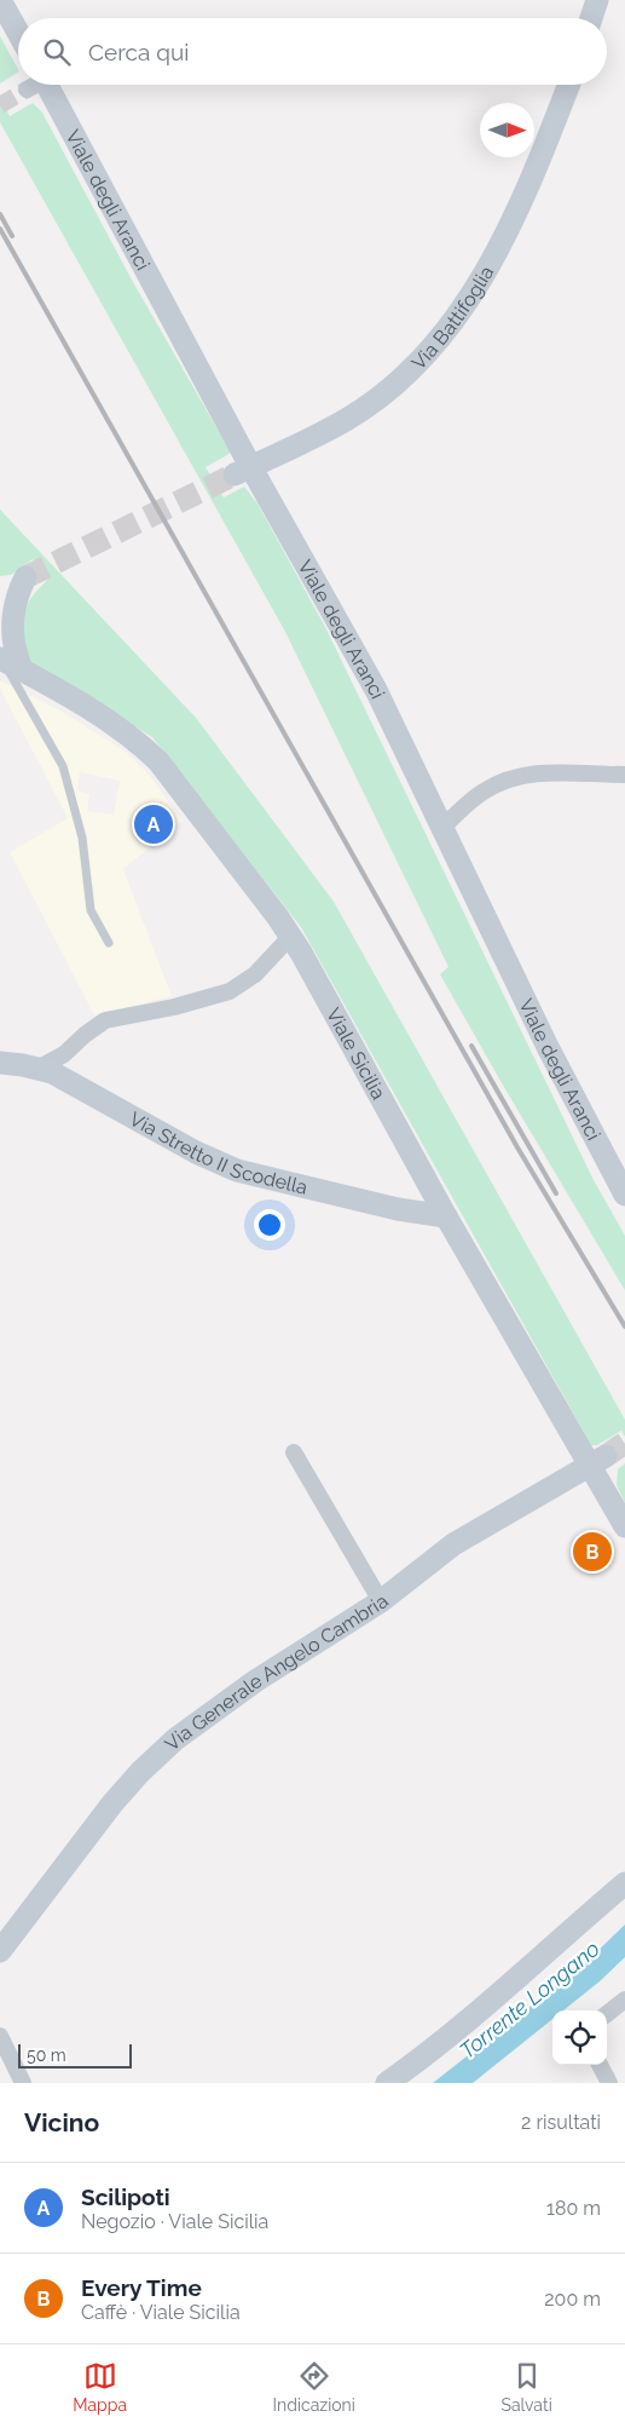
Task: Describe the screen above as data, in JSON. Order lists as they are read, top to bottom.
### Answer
{
  "streets": {
    "street": [
      "Viale degli Aranci",
      "Via Battifoglia",
      "Viale Sicilia",
      "Via Stretto II Scodella",
      "Via Generale Angelo Cambria"
    ]
  },
  "crossings": [
    ["Viale degli Aranci", "Via Battifoglia"],
    ["Viale Sicilia", "Via Stretto II Scodella"],
    ["Viale Sicilia", "Via Generale Angelo Cambria"]
  ],
  "water": ["Torrente Longano"],
  "scale_bar": "50 m",
  "north": "right",
  "page": {
    "search": "Cerca qui",
    "pins": ["A", "B"],
    "scale": "50 m",
    "heading": ["Vicino", "2 risultati"],
    "list": [
      {
        "mark": "A",
        "name": "Scilipoti",
        "note": "Negozio · Viale Sicilia",
        "value": "180 m"
      },
      {
        "mark": "B",
        "name": "Every Time",
        "note": "Caffè · Viale Sicilia",
        "value": "200 m"
      }
    ],
    "nav": ["Mappa", "Indicazioni", "Salvati"]
  }
}
